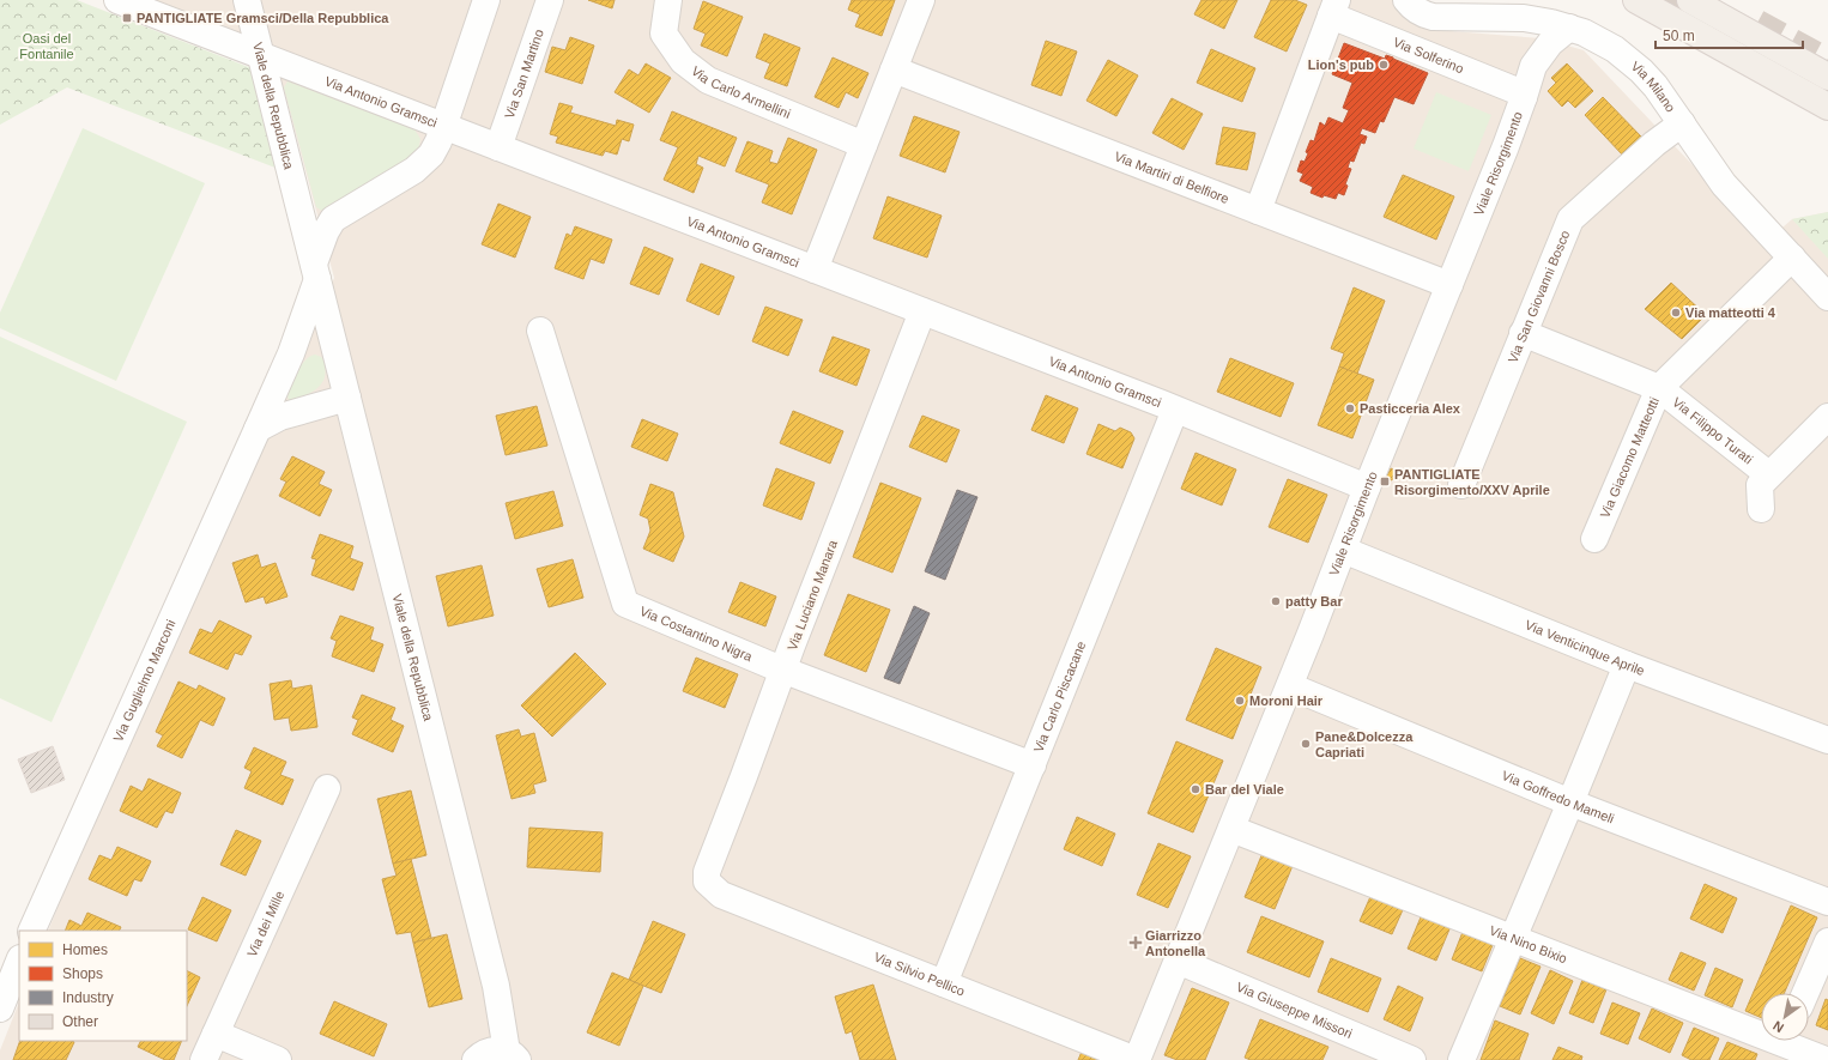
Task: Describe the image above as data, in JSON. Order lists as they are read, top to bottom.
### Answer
{
  "streets": {
    "street": [
      "Via Solferino",
      "Via San Martino",
      "Via Milano",
      "Via Carlo Armellini",
      "Via Antonio Gramsci",
      "Viale della Repubblica",
      "Viale Risorgimento",
      "Via Martiri di Belfiore",
      "Via San Giovanni Bosco",
      "Via Filippo Turati",
      "Via Giacomo Matteotti",
      "Via Luciano Manara",
      "Via Costantino Nigra",
      "Via Venticinque Aprile",
      "Via Guglielmo Marconi",
      "Via Carlo Piscacane",
      "Via Goffredo Mameli",
      "Via dei Mille",
      "Via Nino Bixio",
      "Via Silvio Pellico",
      "Via Giuseppe Missori"
    ]
  },
  "crossings": [
    ["Via Solferino", "Viale Risorgimento"],
    ["Via Solferino", "Via Martiri di Belfiore"],
    ["Via San Martino", "Via Antonio Gramsci"],
    ["Via Milano", "Viale Risorgimento"],
    ["Via Milano", "Via San Giovanni Bosco"],
    ["Via Milano", "Via Giacomo Matteotti"],
    ["Via Antonio Gramsci", "Viale della Repubblica"],
    ["Via Antonio Gramsci", "Viale Risorgimento"],
    ["Via Antonio Gramsci", "Via Luciano Manara"],
    ["Via Antonio Gramsci", "Via Carlo Piscacane"],
    ["Viale della Repubblica", "Via Guglielmo Marconi"],
    ["Viale Risorgimento", "Via Martiri di Belfiore"],
    ["Viale Risorgimento", "Via Venticinque Aprile"],
    ["Viale Risorgimento", "Via Goffredo Mameli"],
    ["Viale Risorgimento", "Via Nino Bixio"],
    ["Viale Risorgimento", "Via Silvio Pellico"],
    ["Viale Risorgimento", "Via Giuseppe Missori"],
    ["Via San Giovanni Bosco", "Via Filippo Turati"],
    ["Via Filippo Turati", "Via Giacomo Matteotti"],
    ["Via Luciano Manara", "Via Costantino Nigra"],
    ["Via Luciano Manara", "Via Silvio Pellico"],
    ["Via Costantino Nigra", "Via Carlo Piscacane"],
    ["Via Carlo Piscacane", "Via Silvio Pellico"]
  ],
  "parks": ["Oasi del Fontanile"],
  "places": {
    "transit": ["PANTIGLIATE Gramsci/Della Repubblica", "PANTIGLIATE Risorgimento/XXV Aprile"],
    "other": [
      "Lion's pub",
      "Via matteotti 4",
      "Pasticceria Alex",
      "patty Bar",
      "Moroni Hair",
      "Pane&Dolcezza Capriati",
      "Bar del Viale"
    ],
    "health": ["Giarrizzo Antonella"]
  },
  "legend": [
    "Homes",
    "Shops",
    "Industry",
    "Other"
  ],
  "scale_bar": "50 m",
  "north": "bottom left"
}
